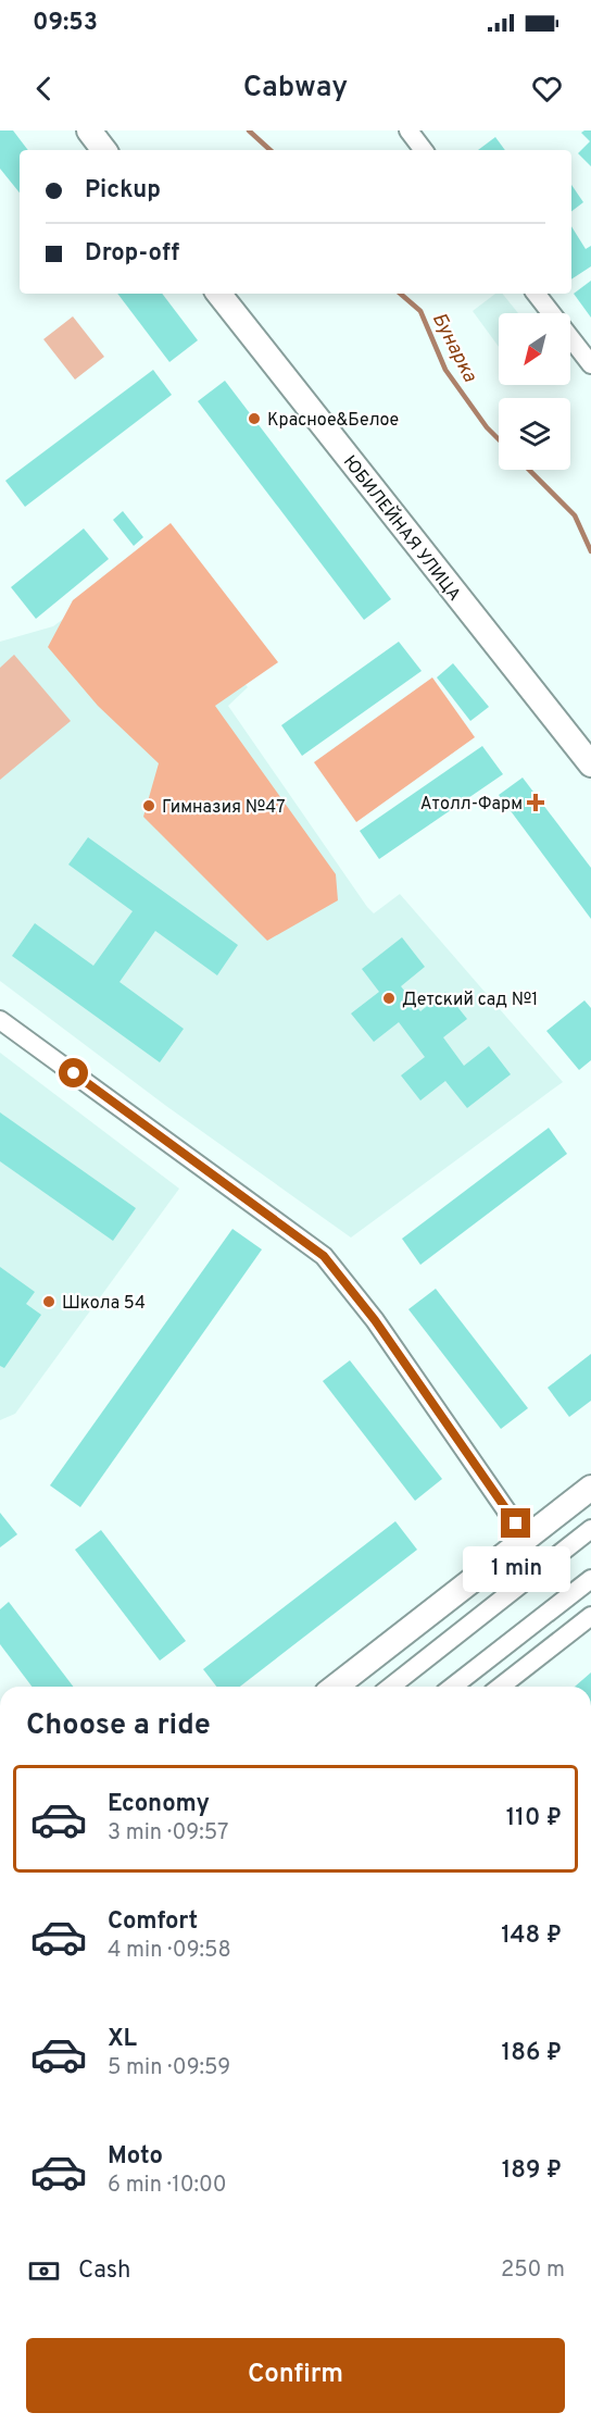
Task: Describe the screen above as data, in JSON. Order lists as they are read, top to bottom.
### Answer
{
  "streets": {
    "street": ["ЮБИЛЕЙНАЯ УЛИЦА"]
  },
  "water": ["Бунарка"],
  "places": {
    "other": [
      "Красное&Белое",
      "Гимназия №47",
      "Детский сад №1",
      "Школа 54"
    ],
    "health": ["Атолл-Фарм"]
  },
  "north": "bottom left",
  "page": {
    "status": "09:53",
    "header": "Cabway",
    "banner": ["Pickup", "Drop-off"],
    "bubble": "1 min",
    "heading": "Choose a ride",
    "list": [
      {
        "name": "Economy",
        "note": "3 min · 09:57",
        "value": "110 ₽"
      },
      {
        "name": "Comfort",
        "note": "4 min · 09:58",
        "value": "148 ₽"
      },
      {
        "name": "XL",
        "note": "5 min · 09:59",
        "value": "186 ₽"
      },
      {
        "name": "Moto",
        "note": "6 min · 10:00",
        "value": "189 ₽"
      }
    ],
    "pay": ["Cash", "250 m"],
    "buttons": "Confirm"
  }
}
